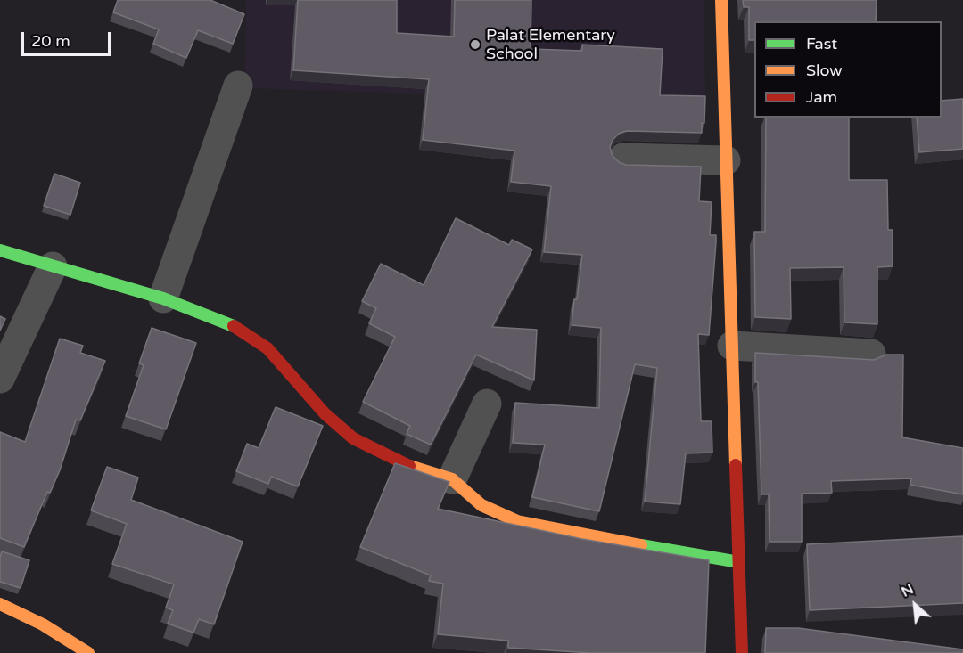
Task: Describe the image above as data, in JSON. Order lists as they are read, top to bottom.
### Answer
{
  "places": ["Palat Elementary School"],
  "legend": ["Fast", "Slow", "Jam"],
  "scale_bar": "20 m",
  "north": "top left"
}
